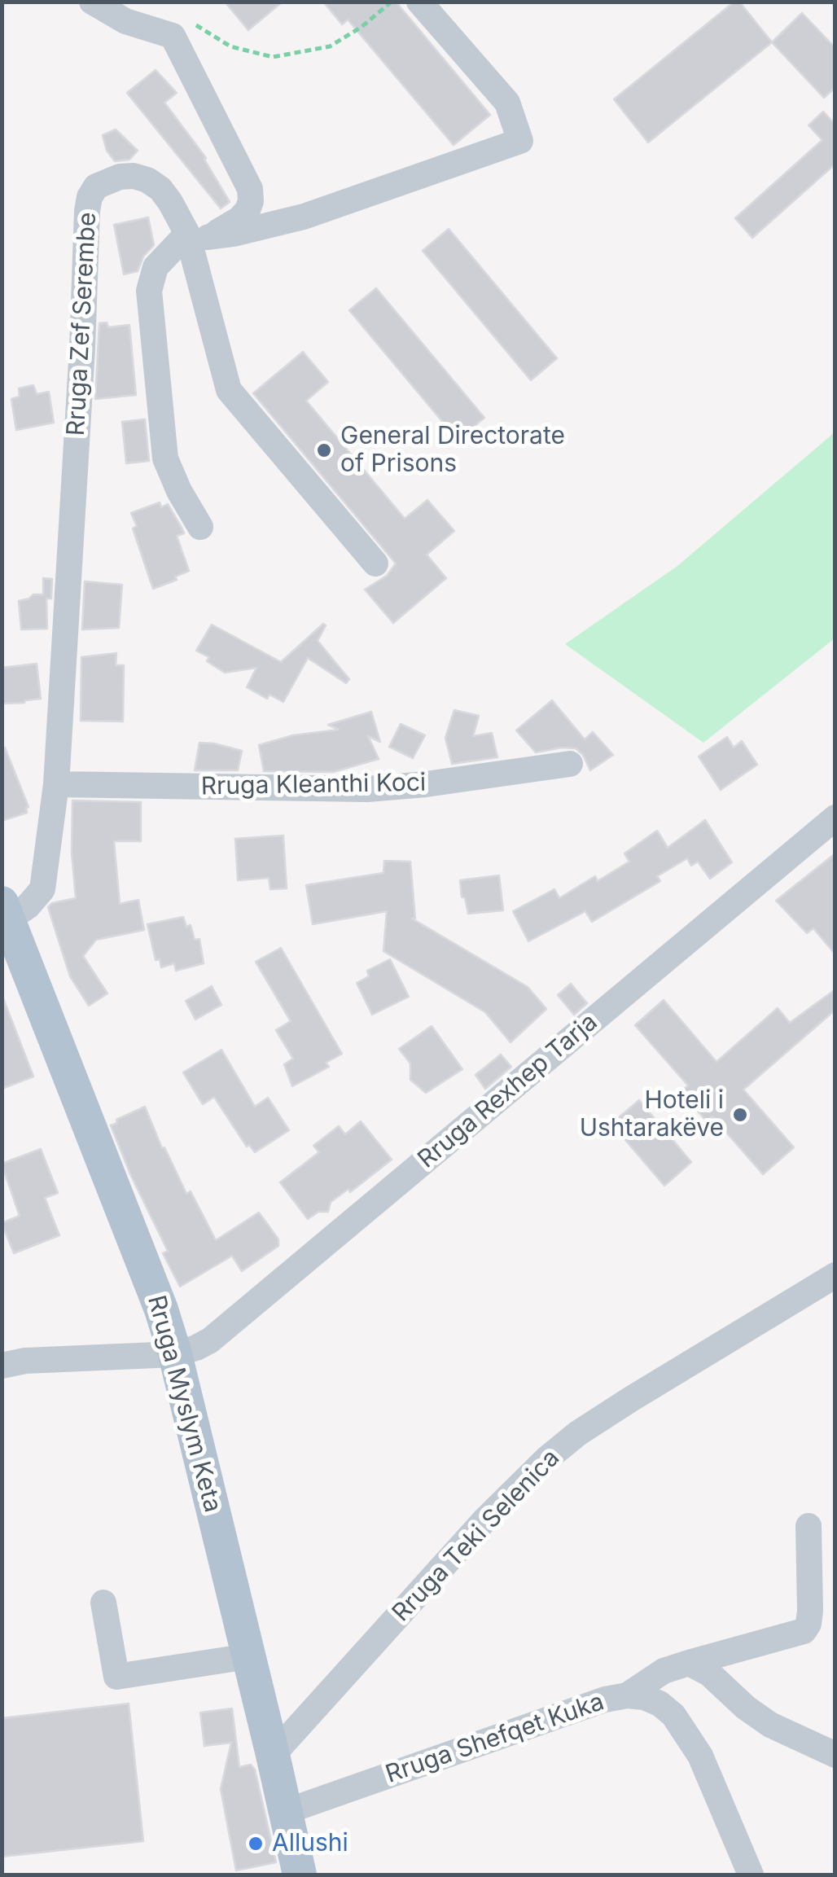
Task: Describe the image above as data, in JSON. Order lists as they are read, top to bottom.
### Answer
{
  "streets": {
    "main road": ["Rruga Myslym Keta"],
    "street": [
      "Rruga Zef Serembe",
      "Rruga Kleanthi Koci",
      "Rruga Rexhep Tarja",
      "Rruga Teki Selenica",
      "Rruga Shefqet Kuka"
    ]
  },
  "crossings": [
    ["Rruga Zef Serembe", "Rruga Kleanthi Koci"],
    ["Rruga Zef Serembe", "Rruga Myslym Keta"],
    ["Rruga Rexhep Tarja", "Rruga Myslym Keta"],
    ["Rruga Myslym Keta", "Rruga Teki Selenica"],
    ["Rruga Myslym Keta", "Rruga Shefqet Kuka"]
  ],
  "places": ["General Directorate of Prisons", "Hoteli i Ushtarakëve", "Allushi"]
}
